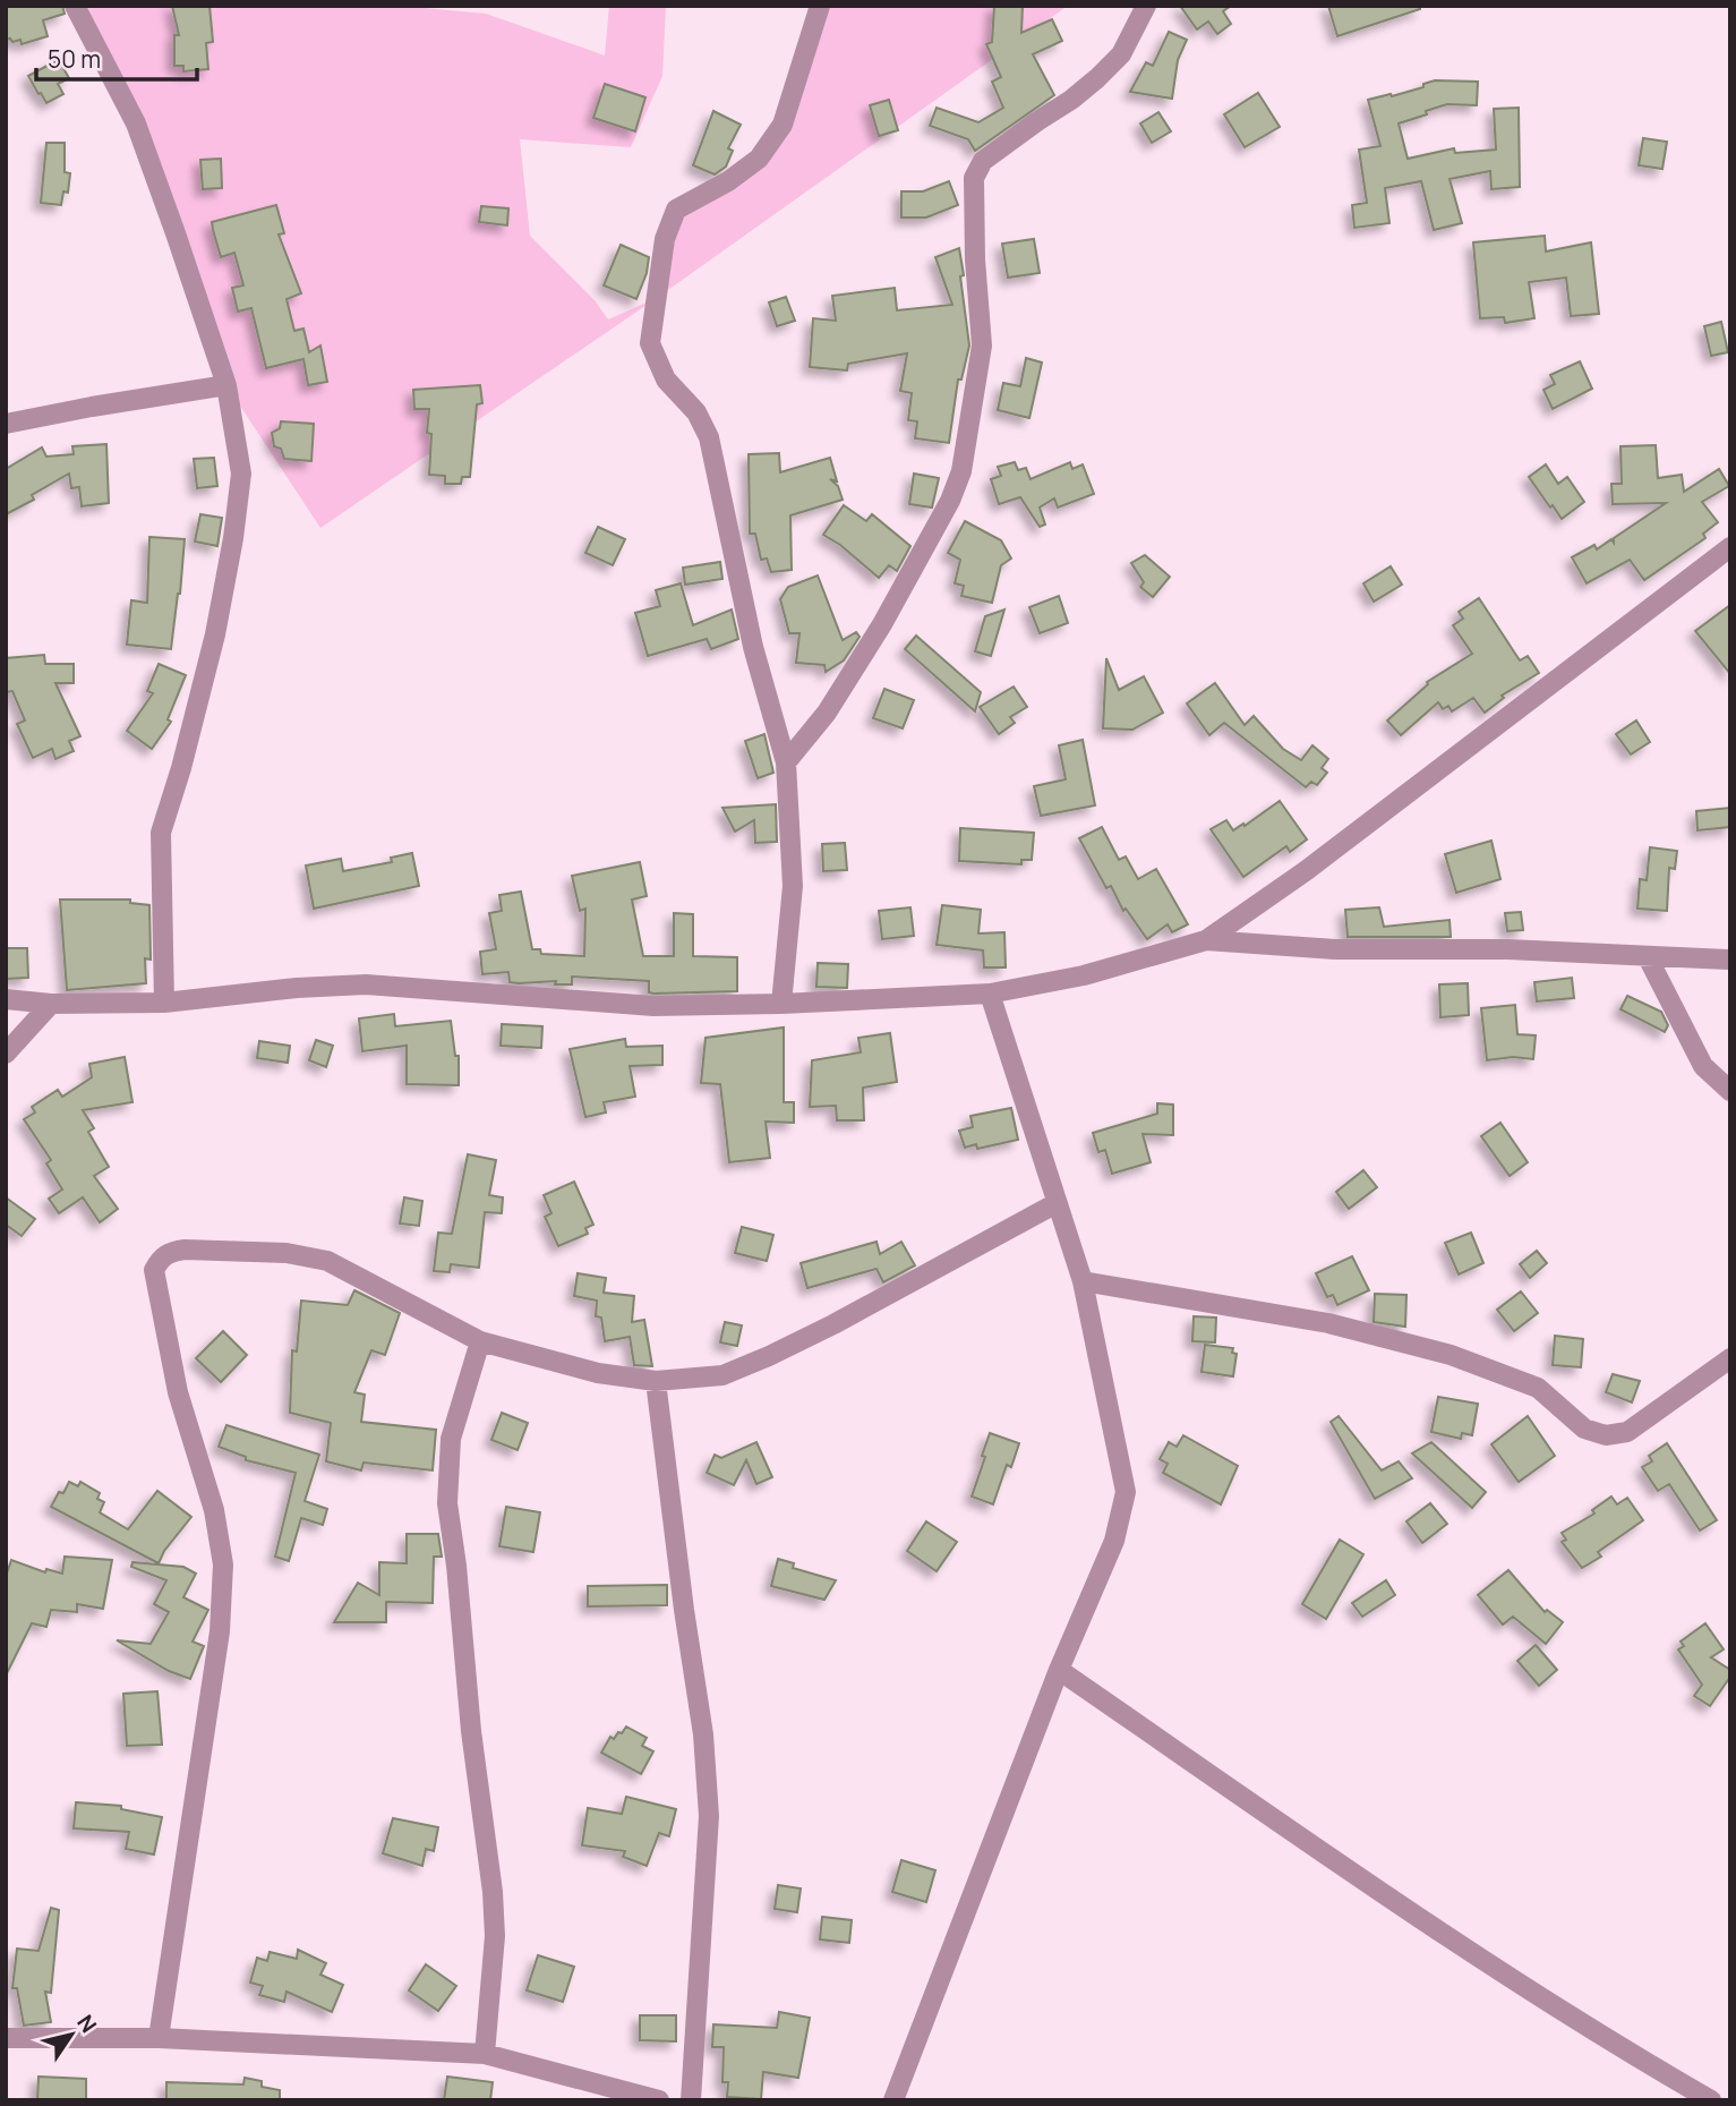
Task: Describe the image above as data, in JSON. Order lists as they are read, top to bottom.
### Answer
{
  "scale_bar": "50 m",
  "north": "top right"
}
